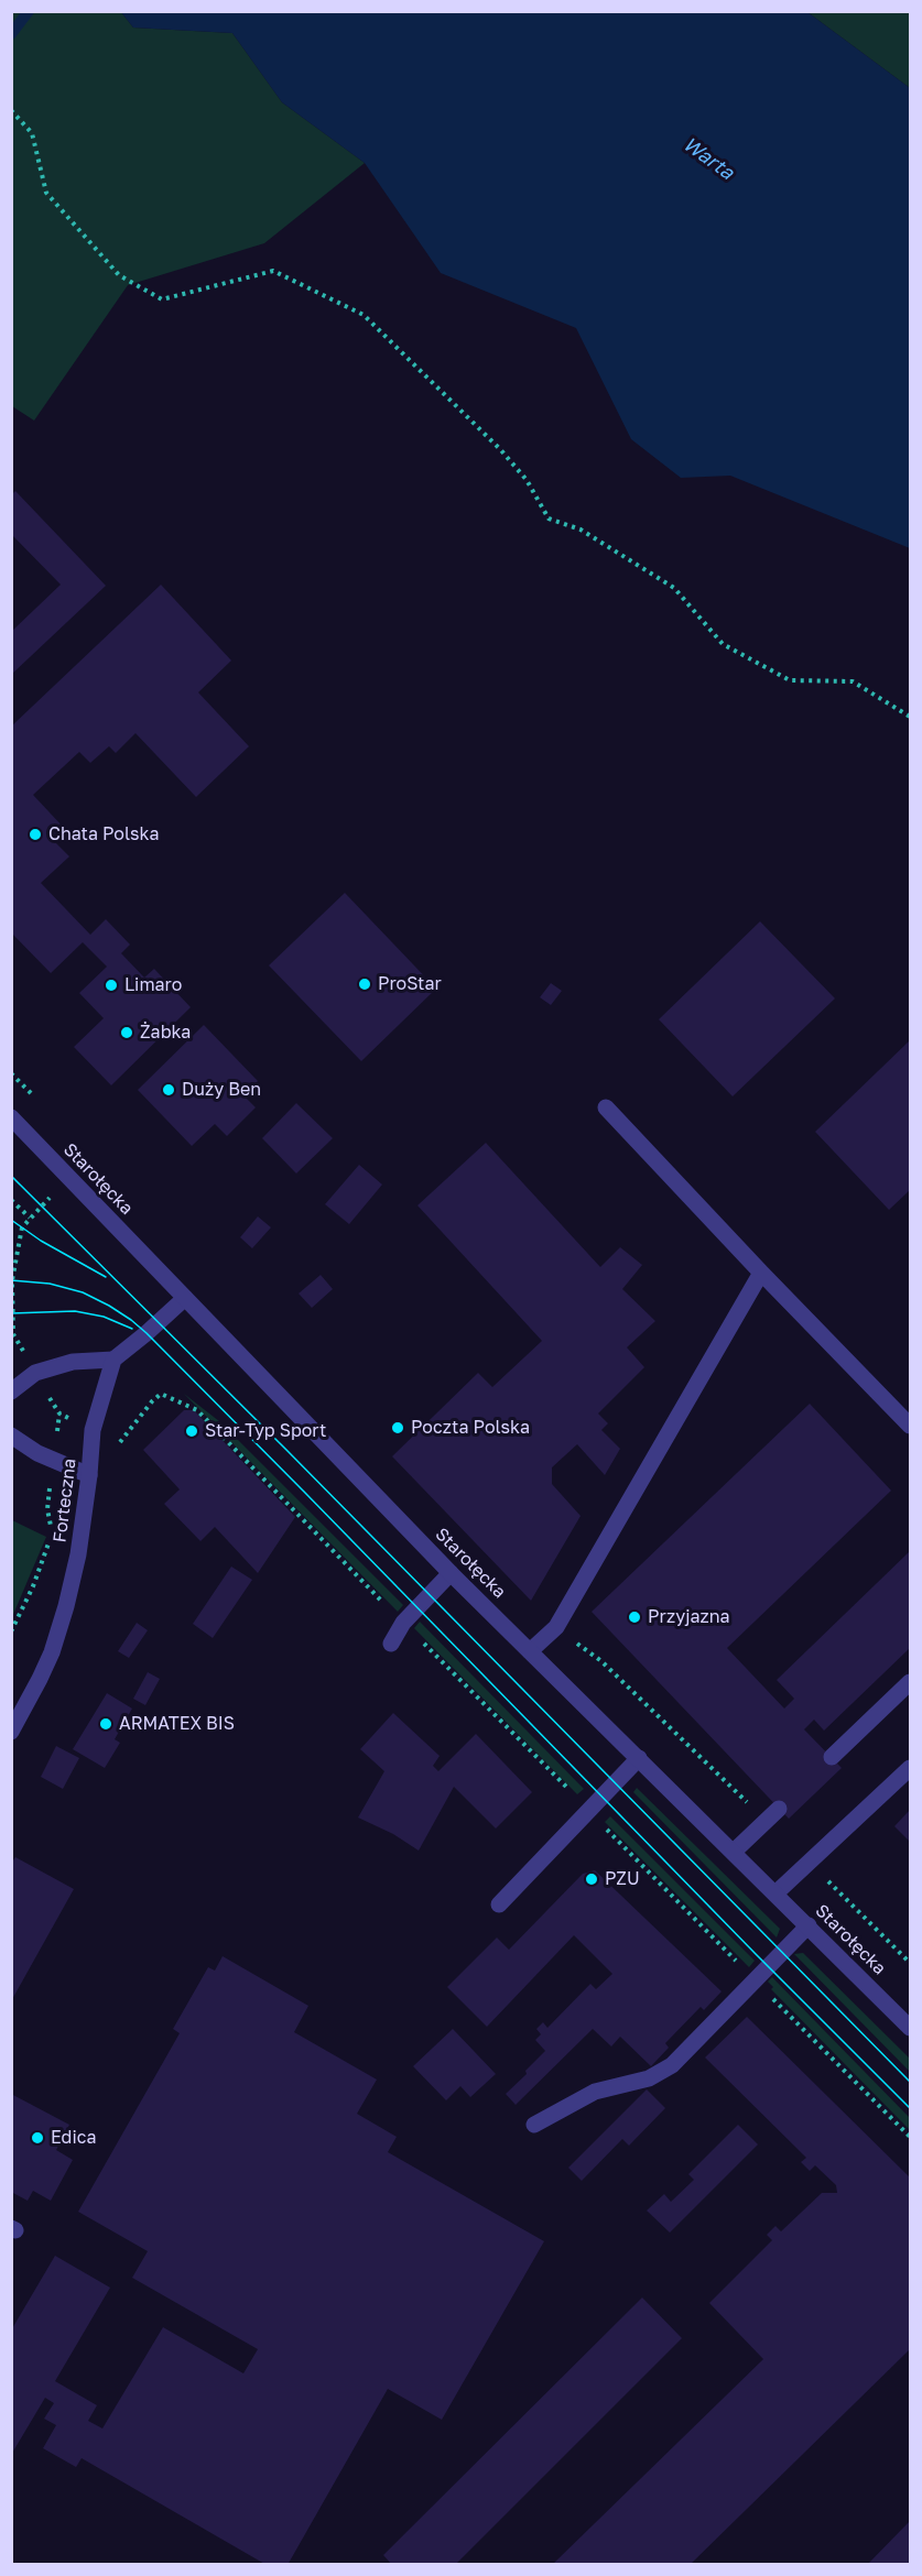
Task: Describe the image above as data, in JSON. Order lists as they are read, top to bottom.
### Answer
{
  "streets": {
    "street": ["Starołęcka", "Forteczna"]
  },
  "water": ["Warta"],
  "places": [
    "Chata Polska",
    "ProStar",
    "Limaro",
    "Żabka",
    "Duży Ben",
    "Poczta Polska",
    "Star-Typ Sport",
    "Przyjazna",
    "ARMATEX BIS",
    "PZU",
    "Edica"
  ]
}
